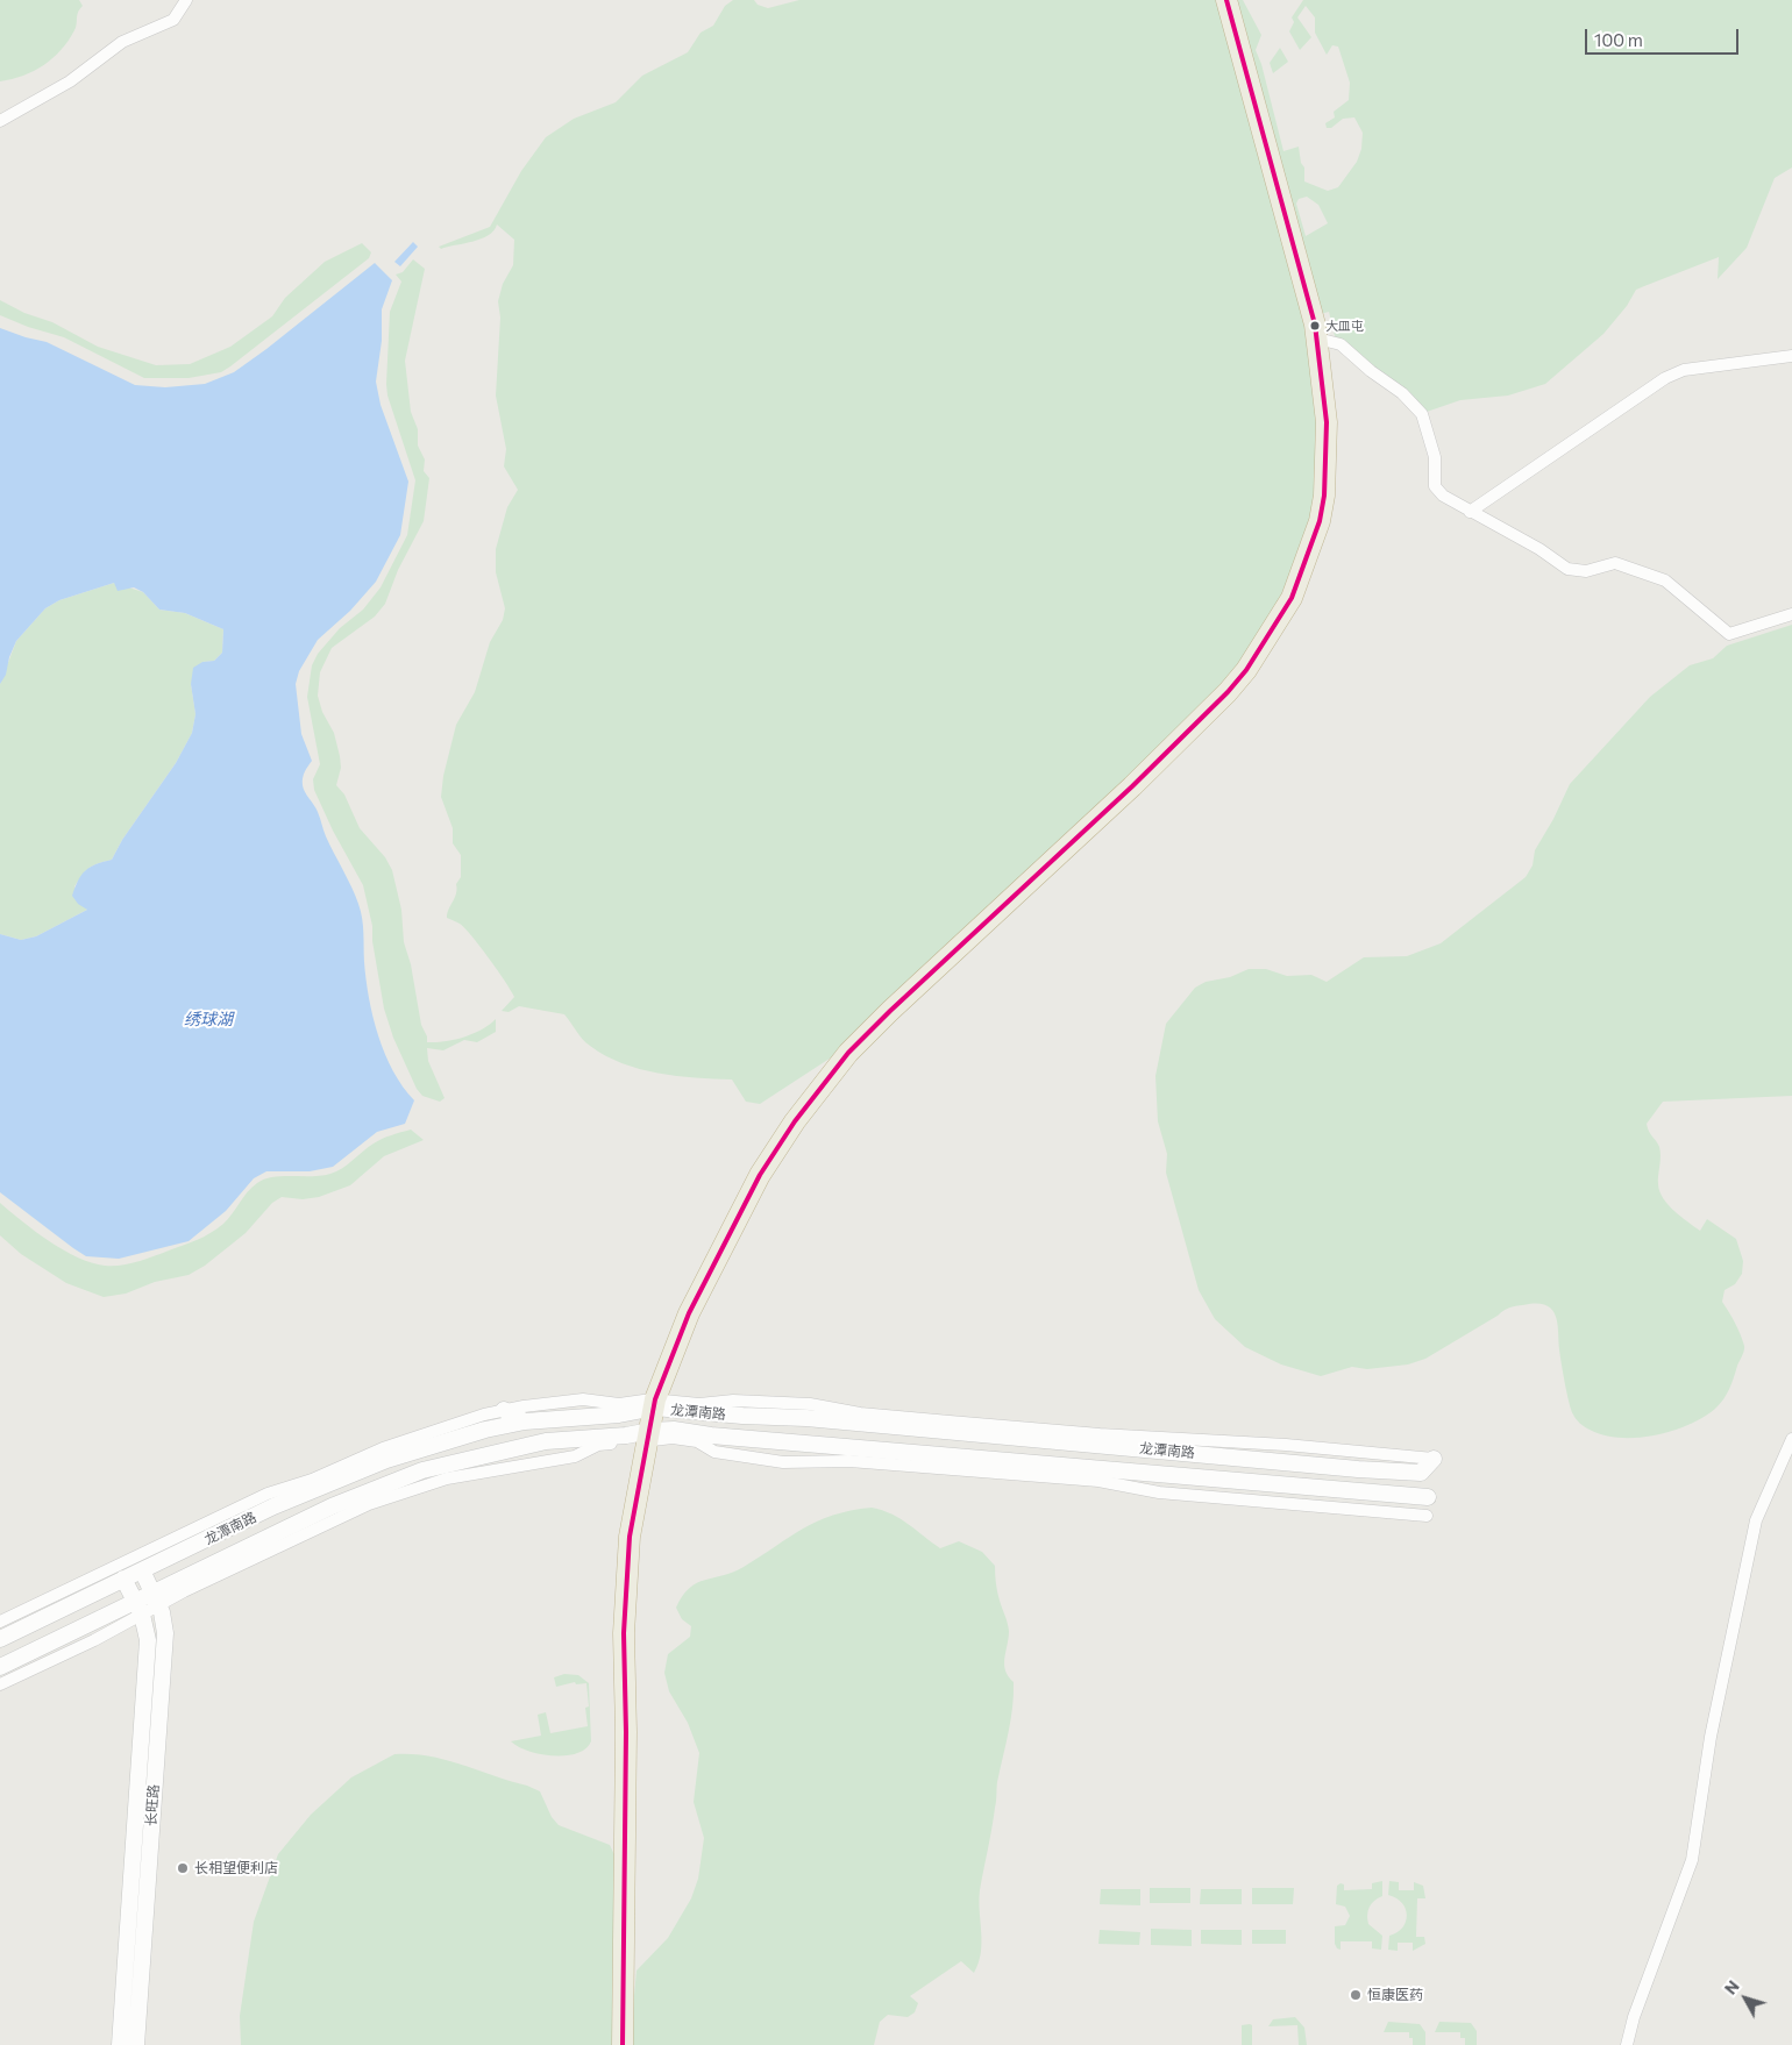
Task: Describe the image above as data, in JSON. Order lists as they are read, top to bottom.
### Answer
{
  "streets": {
    "main road": ["龙潭南路", "长旺路"]
  },
  "crossings": [
    ["龙潭南路", "长旺路"]
  ],
  "water": ["绣球湖"],
  "places": ["大皿屯", "长相望便利店", "恒康医药"],
  "scale_bar": "100 m",
  "north": "top left"
}
